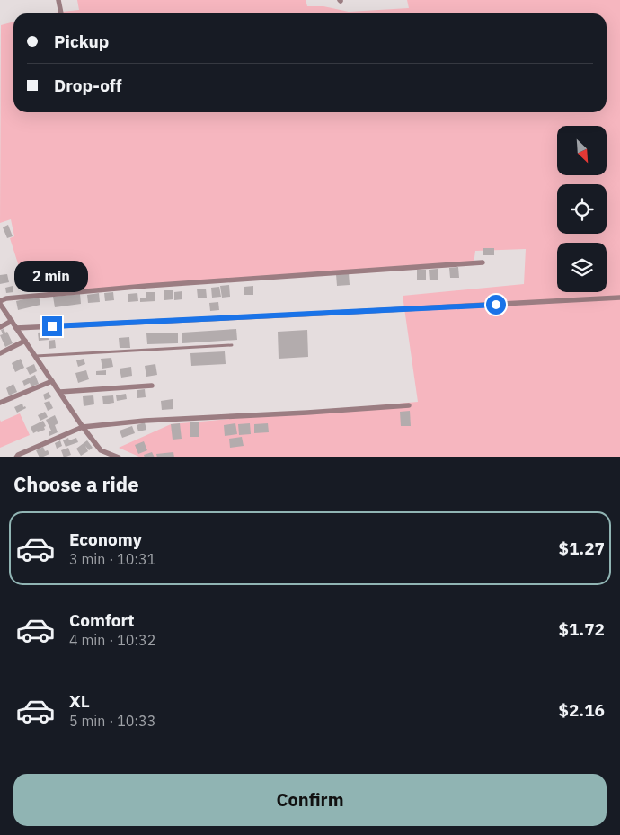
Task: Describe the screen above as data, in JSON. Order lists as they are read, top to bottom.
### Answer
{
  "north": "bottom right",
  "page": {
    "banner": ["Pickup", "Drop-off"],
    "bubble": "2 min",
    "heading": "Choose a ride",
    "list": [
      {
        "name": "Economy",
        "note": "3 min · 10:31",
        "value": "$1.27"
      },
      {
        "name": "Comfort",
        "note": "4 min · 10:32",
        "value": "$1.72"
      },
      {
        "name": "XL",
        "note": "5 min · 10:33",
        "value": "$2.16"
      }
    ],
    "buttons": "Confirm"
  }
}
